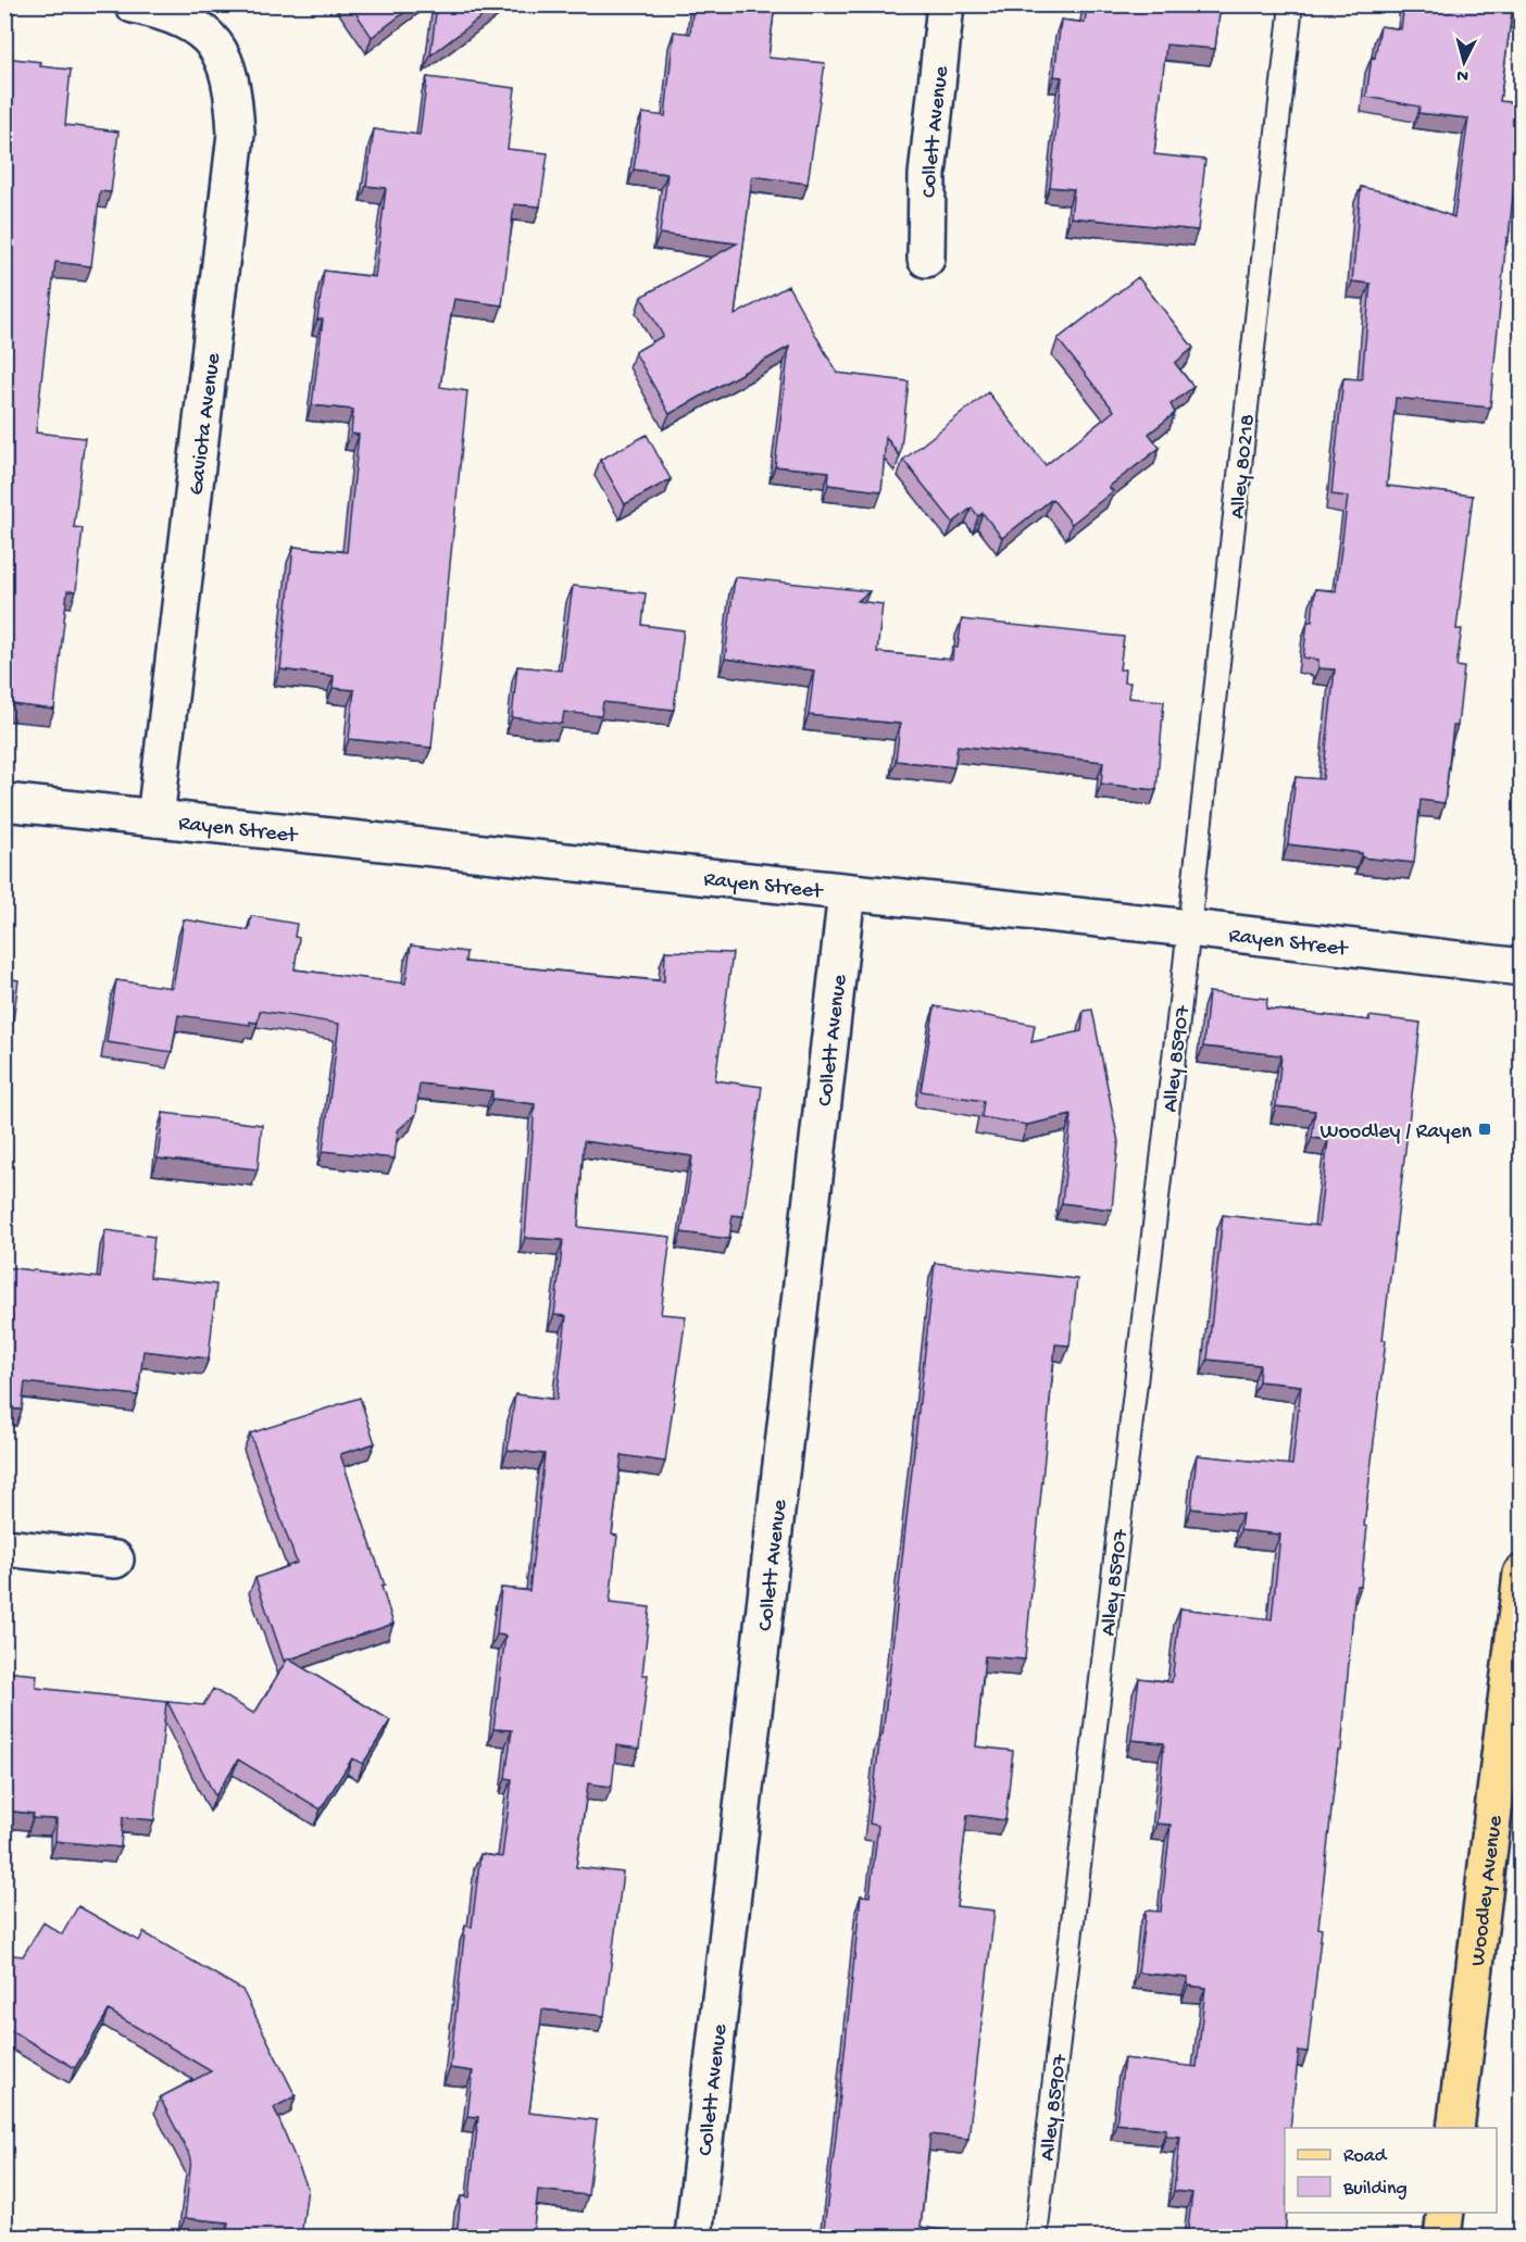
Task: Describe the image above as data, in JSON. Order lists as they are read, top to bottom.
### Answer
{
  "streets": {
    "main road": ["Woodley Avenue"],
    "street": ["Collett Avenue", "Gaviota Avenue", "Rayen Street"],
    "lane": ["Alley 80218", "Alley 85907"]
  },
  "crossings": [
    ["Collett Avenue", "Rayen Street"],
    ["Gaviota Avenue", "Rayen Street"],
    ["Alley 80218", "Rayen Street"],
    ["Alley 80218", "Alley 85907"],
    ["Rayen Street", "Alley 85907"]
  ],
  "places": {
    "transit": ["Woodley / Rayen"]
  },
  "legend": ["Road", "Building"],
  "north": "bottom"
}
